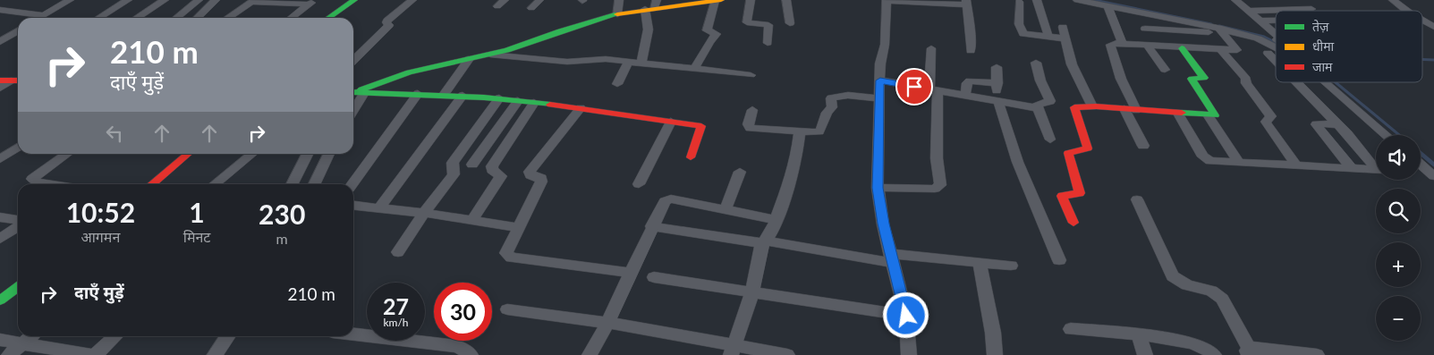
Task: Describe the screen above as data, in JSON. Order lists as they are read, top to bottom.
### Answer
{
  "legend": ["तेज़", "धीमा", "जाम"],
  "page": {
    "turn": ["210 m", "दाएँ मुड़ें"],
    "map_buttons": ["+", "−"],
    "eta": [
      "10:52",
      "आगमन",
      "1",
      "मिनट",
      "230",
      "m"
    ],
    "list": [
      {
        "name": "दाएँ मुड़ें",
        "value": "210 m"
      }
    ],
    "speed": "27 km/h",
    "limit": "30"
  }
}
